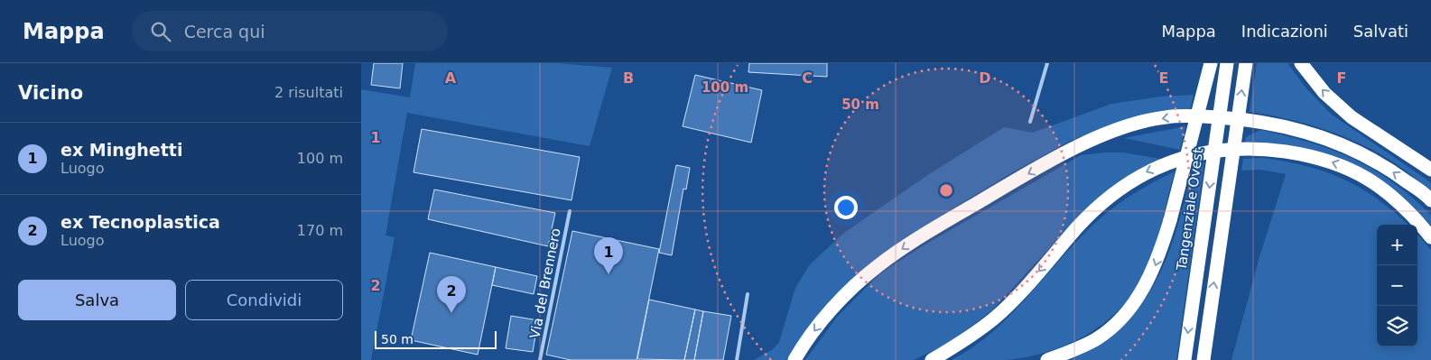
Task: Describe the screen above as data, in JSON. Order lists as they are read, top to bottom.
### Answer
{
  "streets": {
    "highway": ["Tangenziale Ovest"],
    "lane": ["Via del Brennero"]
  },
  "scale_bar": "50 m",
  "page": {
    "header": "Mappa",
    "search": "Cerca qui",
    "nav": ["Mappa", "Indicazioni", "Salvati"],
    "heading": ["Vicino", "2 risultati"],
    "list": [
      {
        "mark": "1",
        "name": "ex Minghetti",
        "note": "Luogo",
        "value": "100 m"
      },
      {
        "mark": "2",
        "name": "ex Tecnoplastica",
        "note": "Luogo",
        "value": "170 m"
      }
    ],
    "map_buttons": ["+", "−"],
    "pins": ["1", "2"],
    "buttons": ["Salva", "Condividi"],
    "scale": "50 m"
  },
  "grid": {
    "columns": [
      "A",
      "B",
      "C",
      "D",
      "E",
      "F"
    ],
    "rows": ["1", "2"]
  },
  "rings": ["100 m", "50 m"]
}
